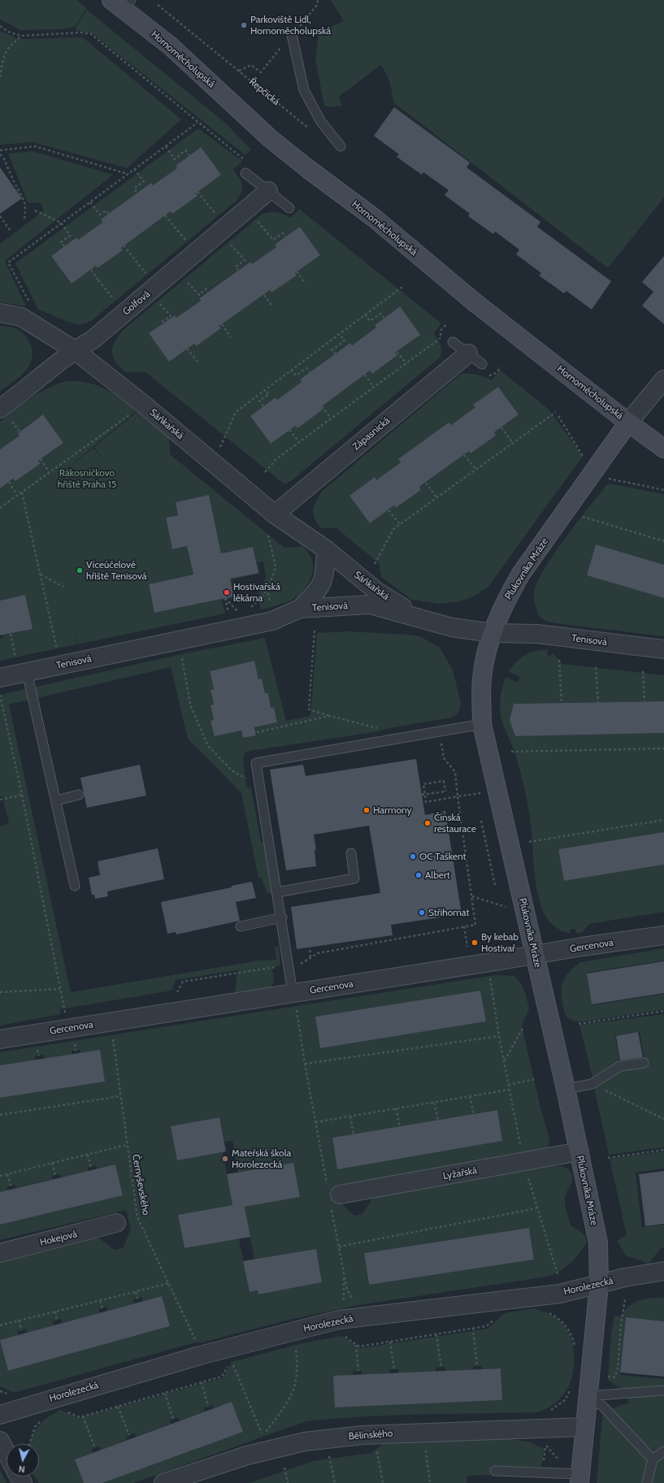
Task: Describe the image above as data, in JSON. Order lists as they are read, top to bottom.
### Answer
{
  "streets": {
    "street": [
      "Hornoměcholupská",
      "Golfová",
      "Sáňkařská",
      "Zápasnická",
      "Plukovníka Mráze",
      "Tenisová",
      "Gercenova",
      "Lyžařská",
      "Hokejová",
      "Horolezecká",
      "Bělinského"
    ],
    "path": ["Řepčická", "Černyševského"]
  },
  "crossings": [
    ["Hornoměcholupská", "Plukovníka Mráze"],
    ["Golfová", "Sáňkařská"],
    ["Sáňkařská", "Zápasnická"],
    ["Sáňkařská", "Tenisová"],
    ["Plukovníka Mráze", "Tenisová"],
    ["Plukovníka Mráze", "Gercenova"],
    ["Plukovníka Mráze", "Lyžařská"],
    ["Plukovníka Mráze", "Horolezecká"],
    ["Plukovníka Mráze", "Bělinského"]
  ],
  "parks": ["Rákosníčkovo hřiště Praha 15"],
  "places": [
    "Parkoviště Lidl, Hornoměcholupská",
    "Víceúčelové hřiště Tenisová",
    "Hostivařská lékárna",
    "Harmony",
    "Čínská restaurace",
    "OC Taškent",
    "Albert",
    "Střihomat",
    "By kebab Hostivař",
    "Mateřská škola Horolezecká"
  ],
  "north": "bottom"
}
